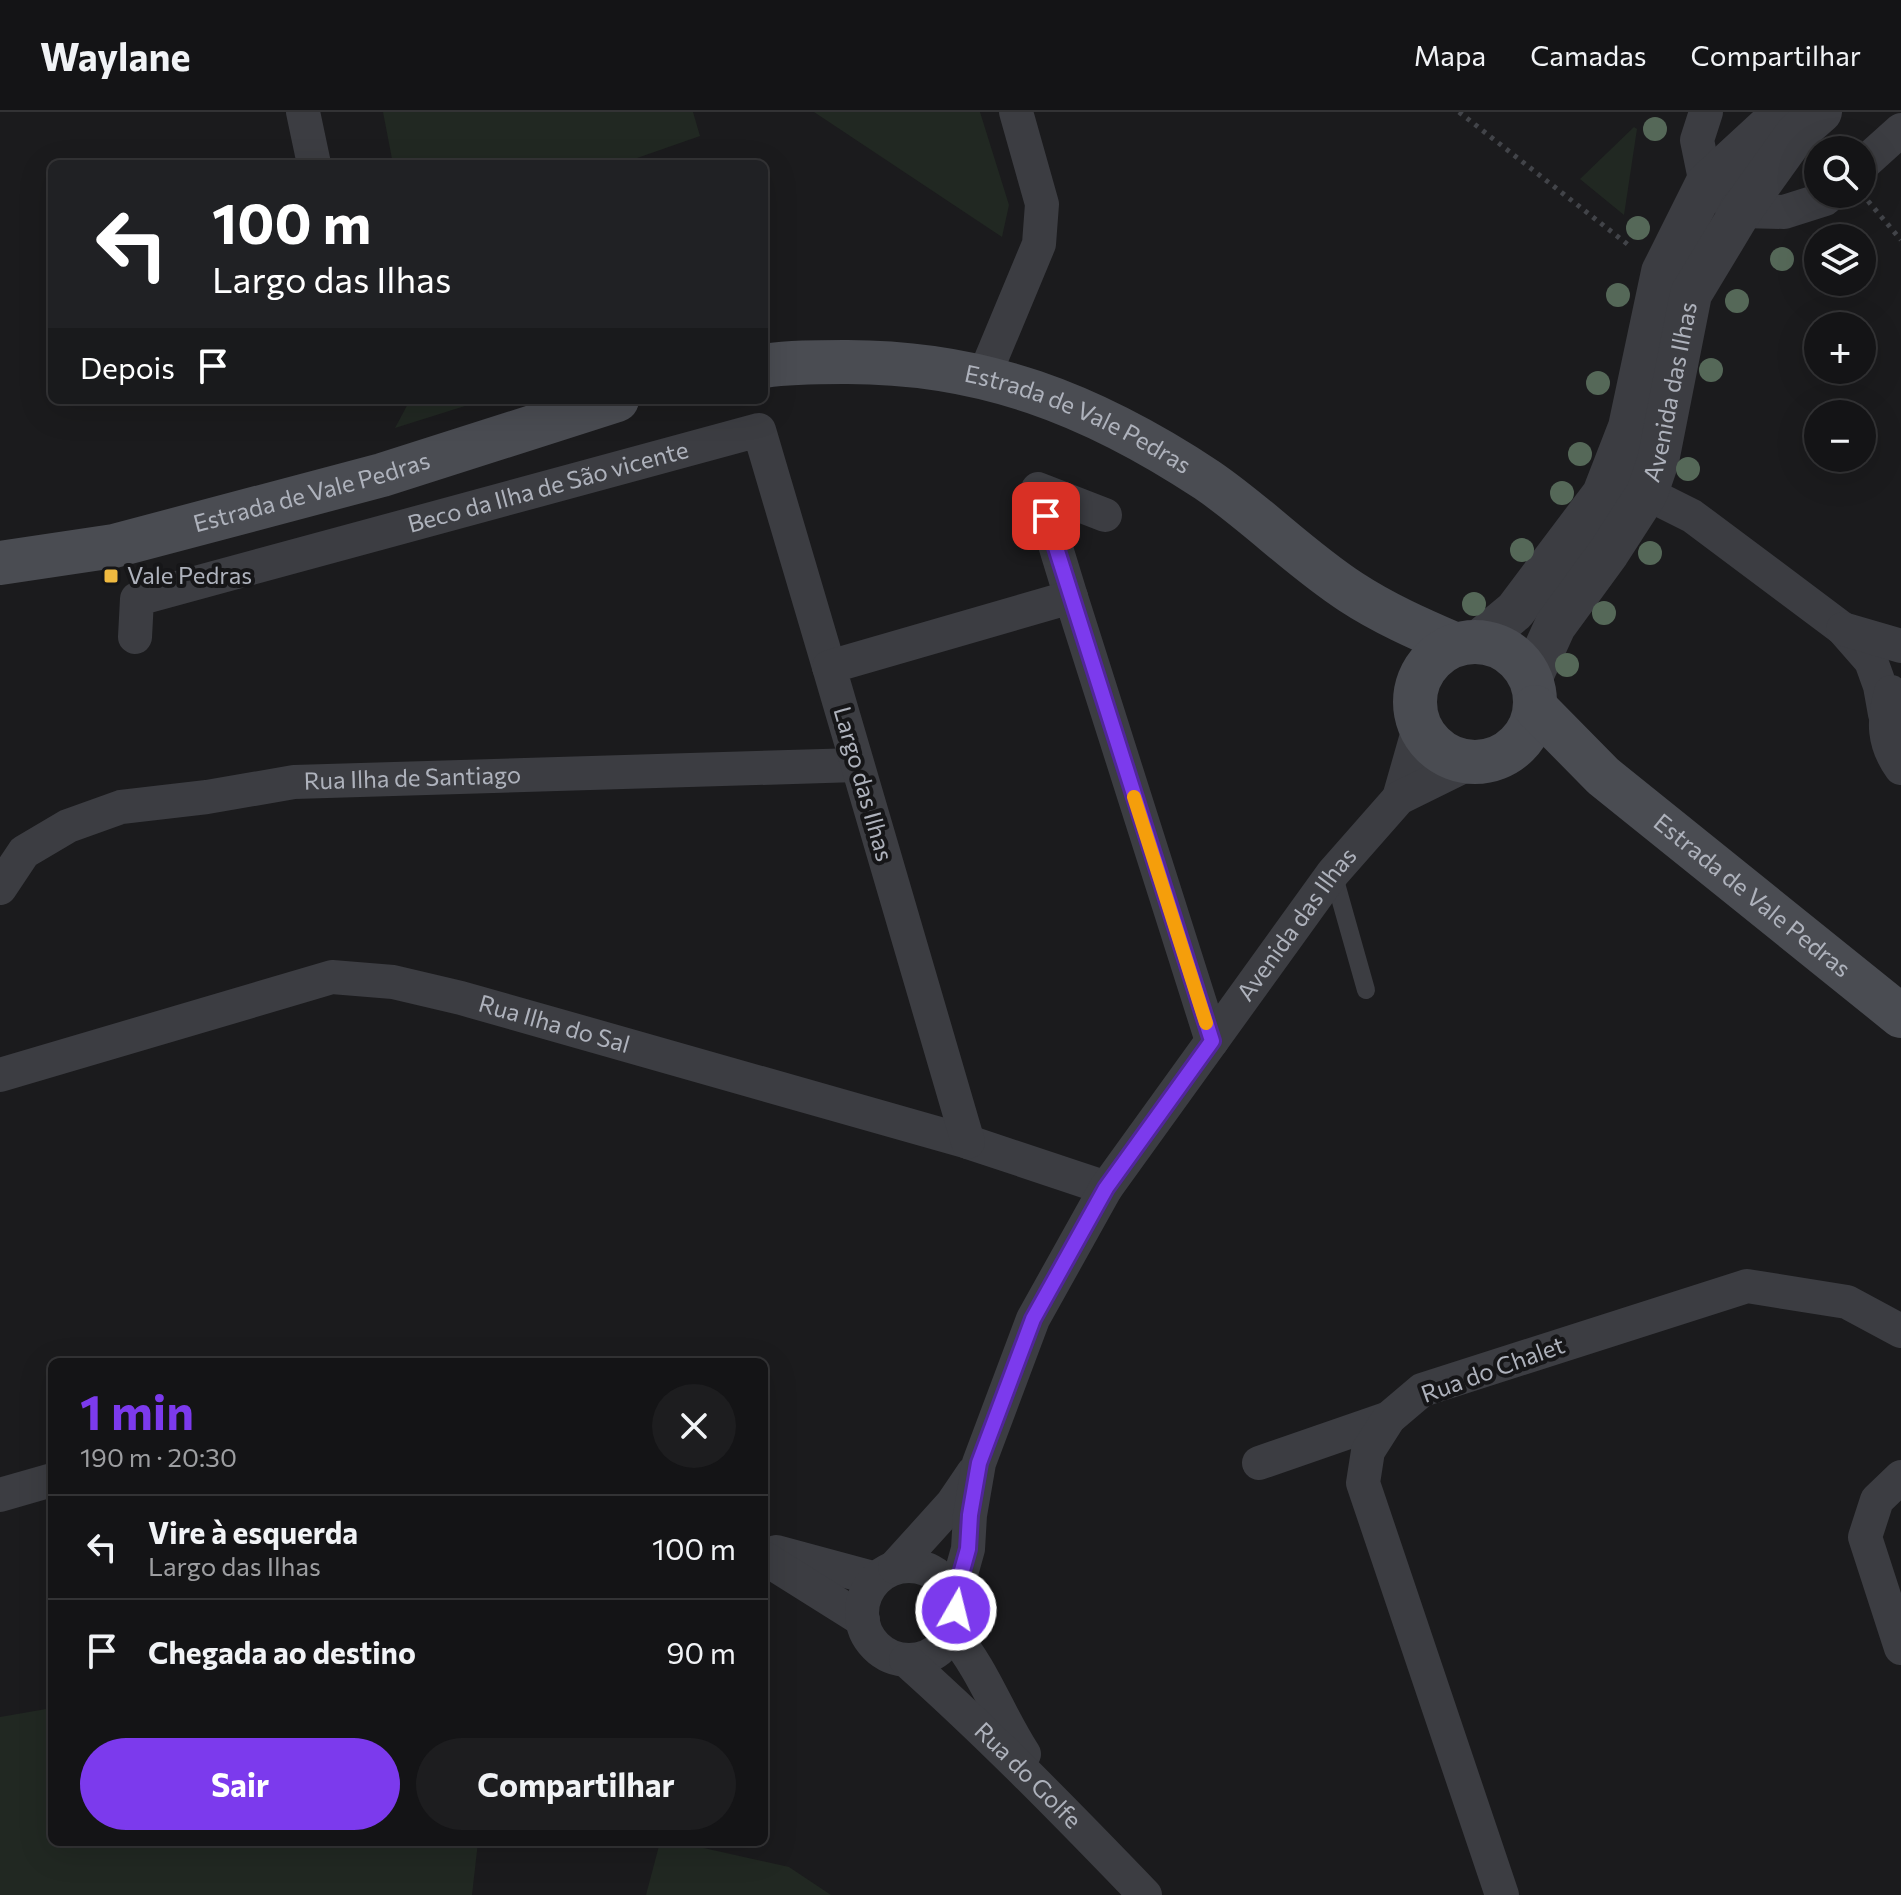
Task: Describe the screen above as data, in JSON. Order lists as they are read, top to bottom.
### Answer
{
  "streets": {
    "main road": ["Estrada de Vale Pedras"],
    "street": [
      "Avenida das Ilhas",
      "Beco da Ilha de São vicente",
      "Rua Ilha de Santiago",
      "Largo das Ilhas",
      "Rua Ilha do Sal",
      "Rua do Chalet",
      "Rua do Golfe"
    ]
  },
  "crossings": [
    ["Avenida das Ilhas", "Estrada de Vale Pedras"],
    ["Avenida das Ilhas", "Rua Ilha do Sal"],
    ["Avenida das Ilhas", "Rua do Golfe"],
    ["Beco da Ilha de São vicente", "Largo das Ilhas"],
    ["Rua Ilha de Santiago", "Largo das Ilhas"],
    ["Largo das Ilhas", "Rua Ilha do Sal"]
  ],
  "places": {
    "transit": ["Vale Pedras"]
  },
  "page": {
    "header": "Waylane",
    "nav": ["Mapa", "Camadas", "Compartilhar"],
    "map_buttons": ["+", "−"],
    "turn": ["100 m", "Largo das Ilhas"],
    "then": "Depois",
    "heading": ["1 min", "190 m · 20:30"],
    "list": [
      {
        "name": "Vire à esquerda",
        "note": "Largo das Ilhas",
        "value": "100 m"
      },
      {
        "name": "Chegada ao destino",
        "value": "90 m"
      }
    ],
    "buttons": ["Sair", "Compartilhar"]
  }
}
